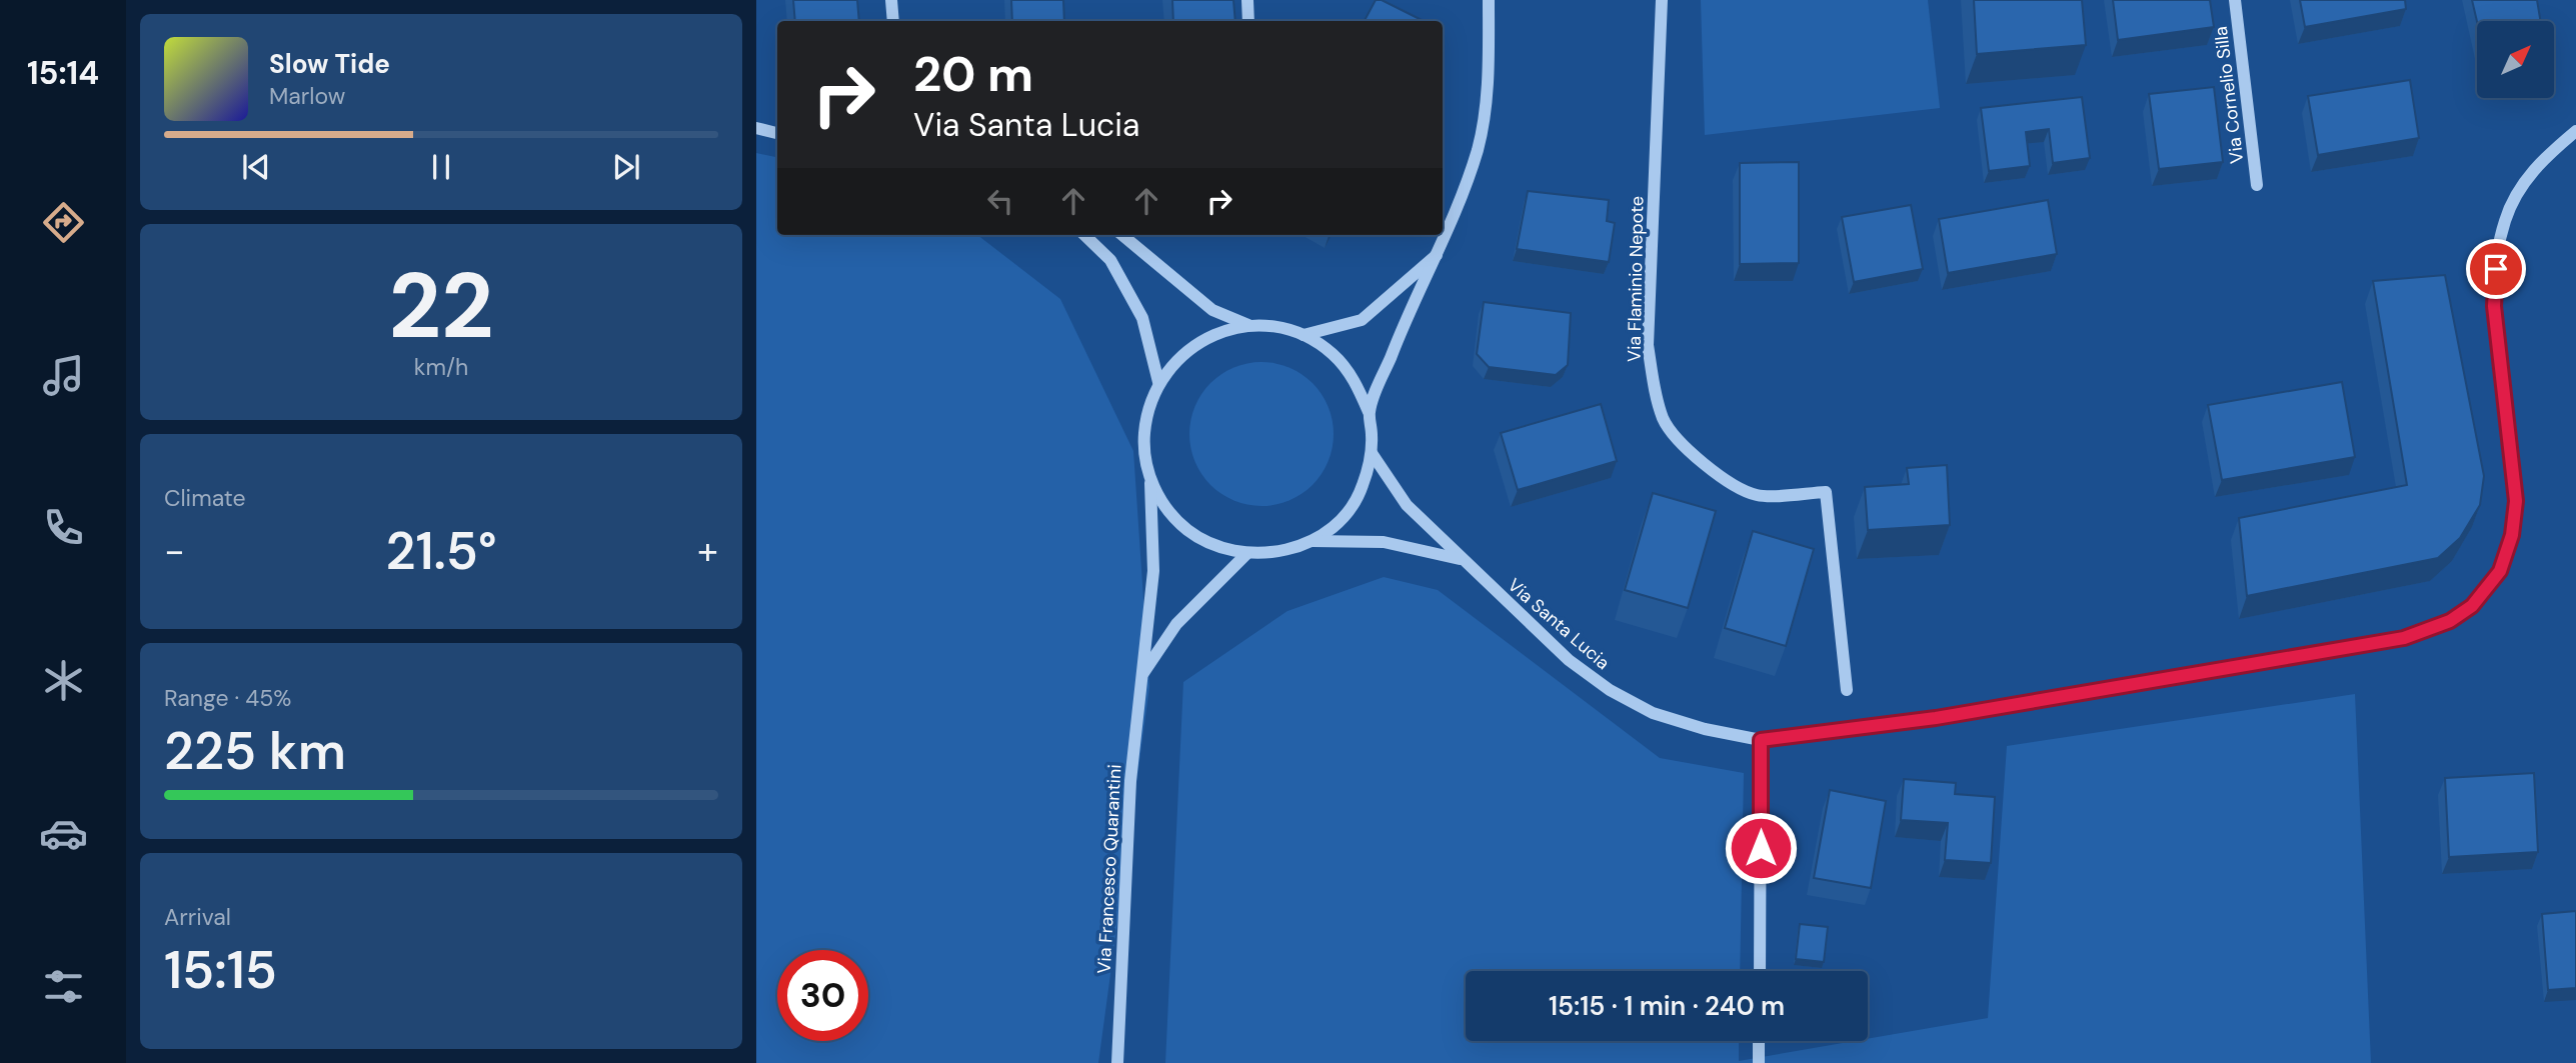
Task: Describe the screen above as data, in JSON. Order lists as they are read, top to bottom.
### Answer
{
  "streets": {
    "street": [
      "Via Cornelio Silla",
      "Via Flaminio Nepote",
      "Via Santa Lucia",
      "Via Francesco Quarantini"
    ]
  },
  "crossings": [
    ["Via Santa Lucia", "Via Francesco Quarantini"]
  ],
  "north": "top right",
  "page": {
    "tabs": "15:14",
    "turn": ["20 m", "Via Santa Lucia"],
    "song": ["Slow Tide", "Marlow"],
    "tile": [
      ["22", "km/h"],
      "Climate",
      ["Range · 45%", "225 km"],
      ["Arrival", "15:15"]
    ],
    "heat": ["−", "21.5°", "+"],
    "limit": "30",
    "trip": "15:15 · 1 min · 240 m"
  }
}
